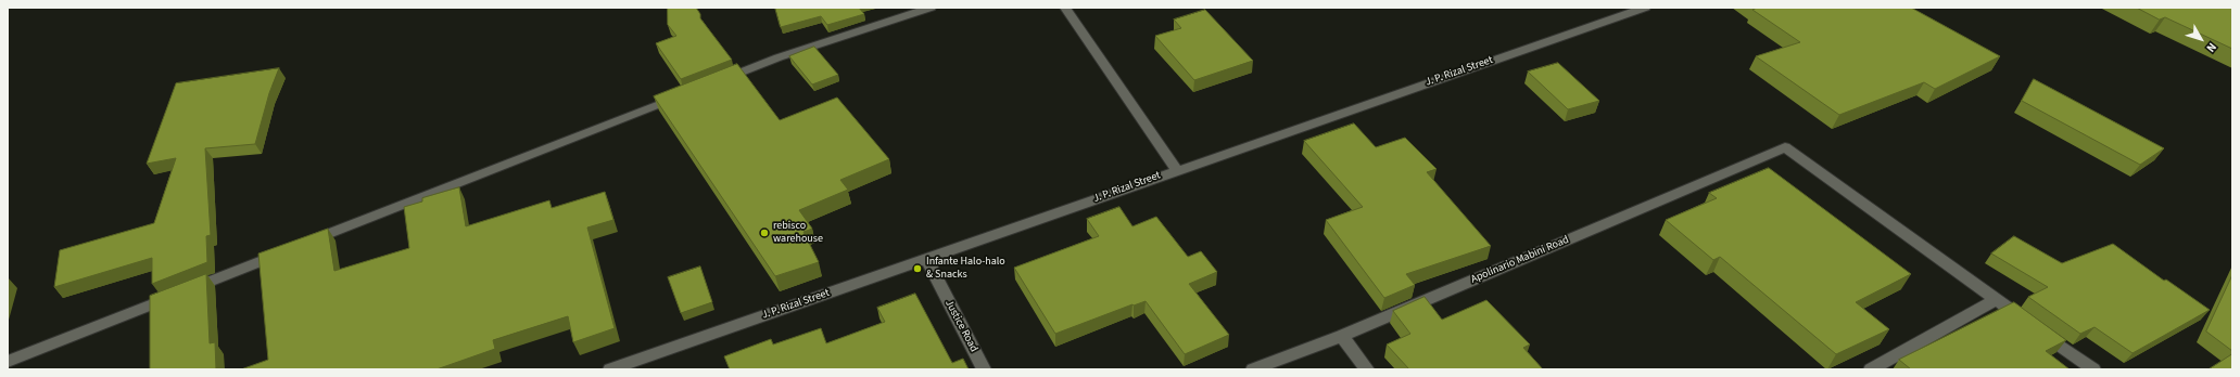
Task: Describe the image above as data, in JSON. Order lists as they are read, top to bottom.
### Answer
{
  "streets": {
    "street": ["J. P. Rizal Street", "Apolinario Mabini Road", "Justice Road"]
  },
  "crossings": [
    ["J. P. Rizal Street", "Justice Road"]
  ],
  "places": ["rebisco warehouse", "Infante Halo-halo & Snacks"],
  "north": "bottom right"
}
